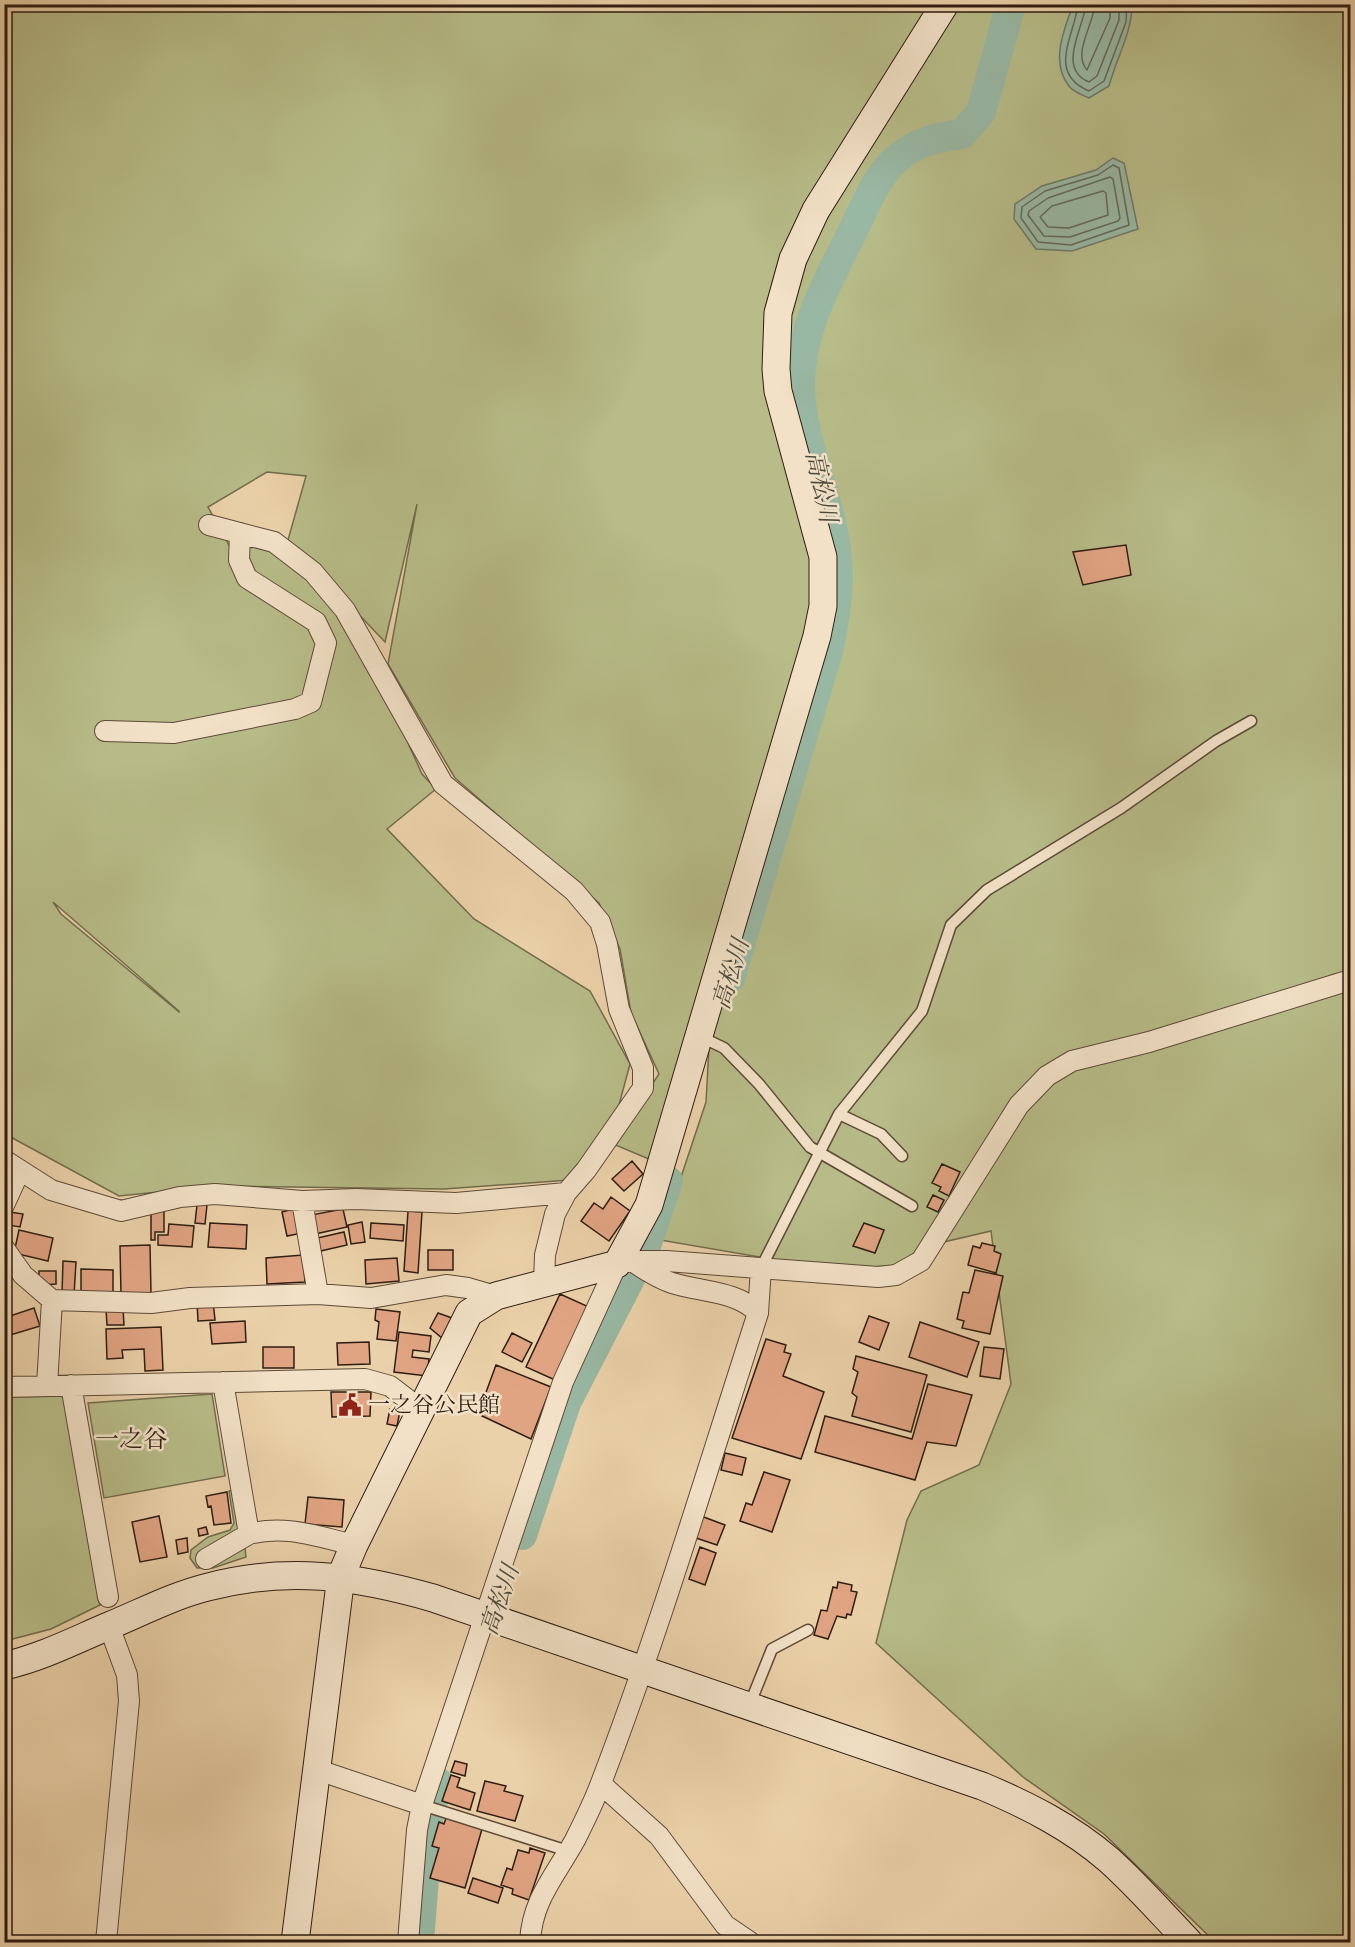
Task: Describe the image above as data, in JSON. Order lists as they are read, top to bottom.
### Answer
{
  "districts": ["一之谷"],
  "water": ["高松川"],
  "places": {
    "public building": ["一之谷公民館"]
  }
}
